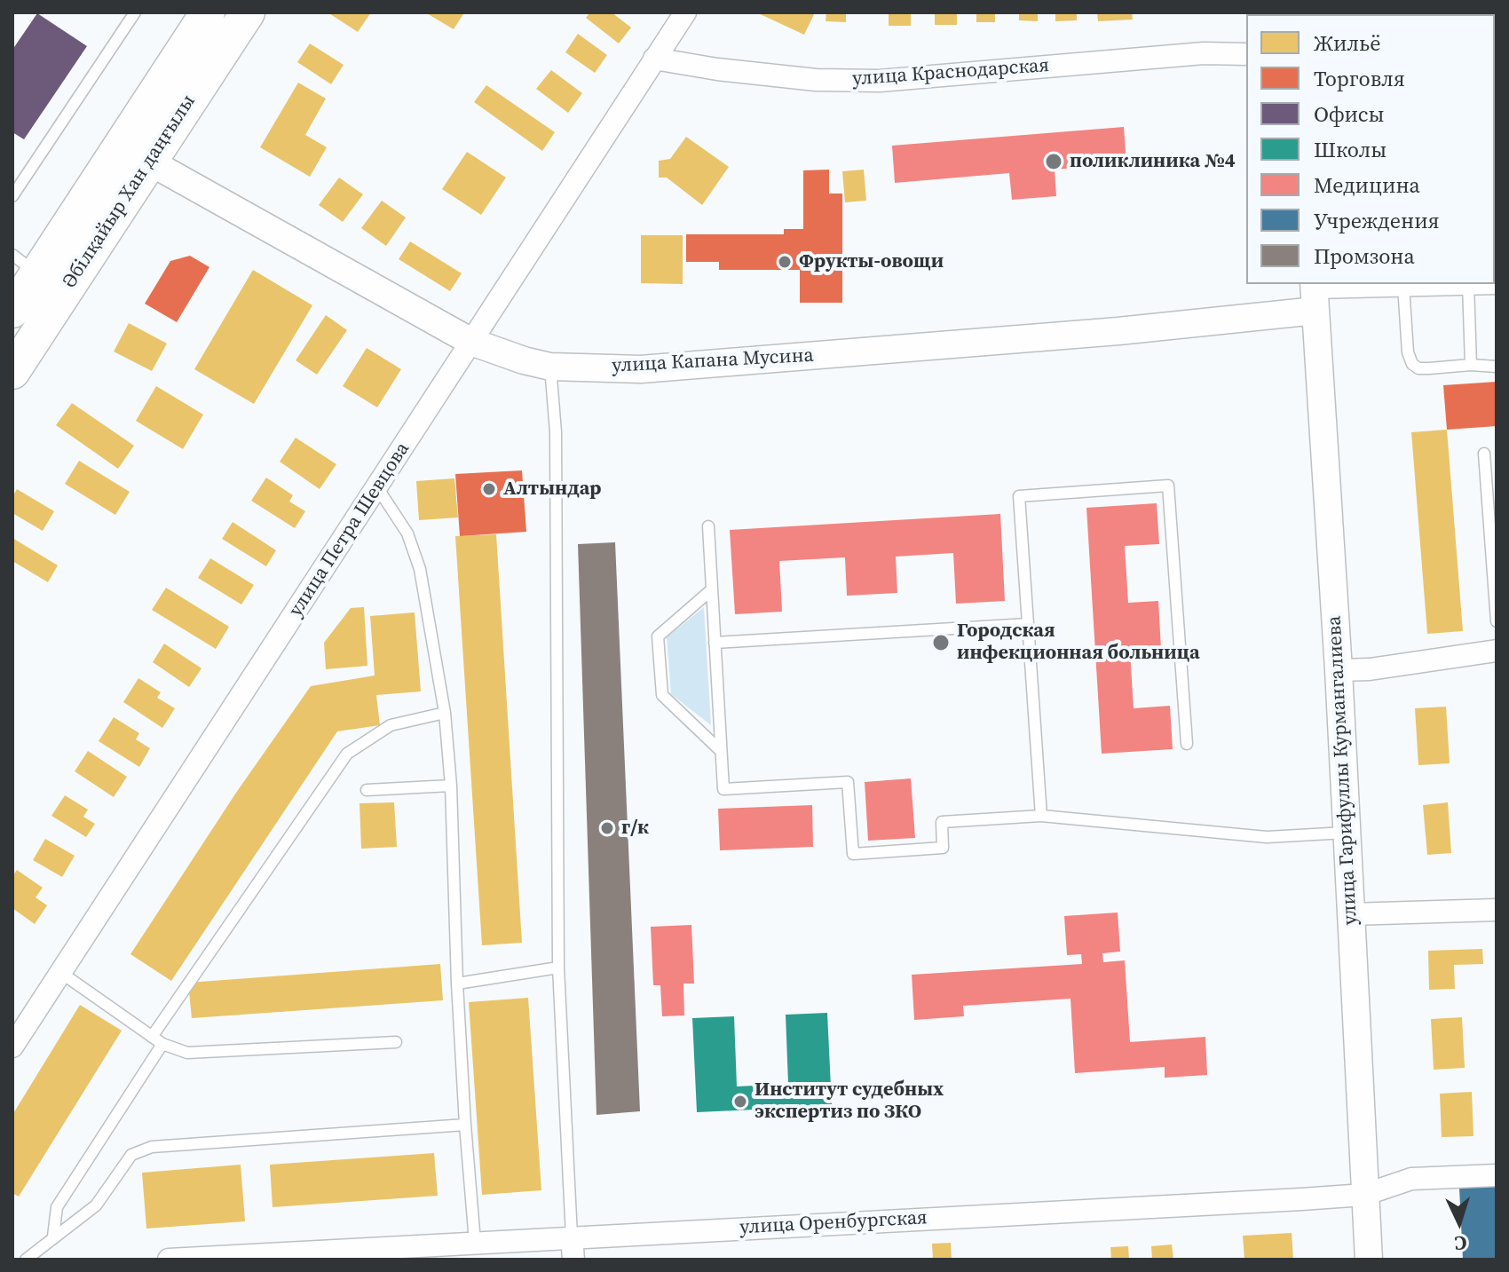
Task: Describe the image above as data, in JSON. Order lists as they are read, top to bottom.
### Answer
{
  "streets": {
    "main road": ["Әбілқайыр Хан даңғылы"],
    "street": [
      "улица Краснодарская",
      "улица Капана Мусина",
      "улица Петра Шевцова",
      "улица Гарифуллы Курмангалиева",
      "улица Оренбургская"
    ]
  },
  "crossings": [
    ["улица Краснодарская", "улица Петра Шевцова"],
    ["Әбілқайыр Хан даңғылы", "улица Капана Мусина"],
    ["улица Капана Мусина", "улица Петра Шевцова"],
    ["улица Капана Мусина", "улица Гарифуллы Курмангалиева"],
    ["улица Гарифуллы Курмангалиева", "улица Оренбургская"]
  ],
  "places": [
    "поликлиника №4",
    "Фрукты-овощи",
    "Алтындар",
    "Городская инфекционная больница",
    "г/к",
    "Институт судебных экспертиз по ЗКО"
  ],
  "legend": [
    "Жильё",
    "Торговля",
    "Офисы",
    "Школы",
    "Медицина",
    "Учреждения",
    "Промзона"
  ],
  "north": "bottom"
}
